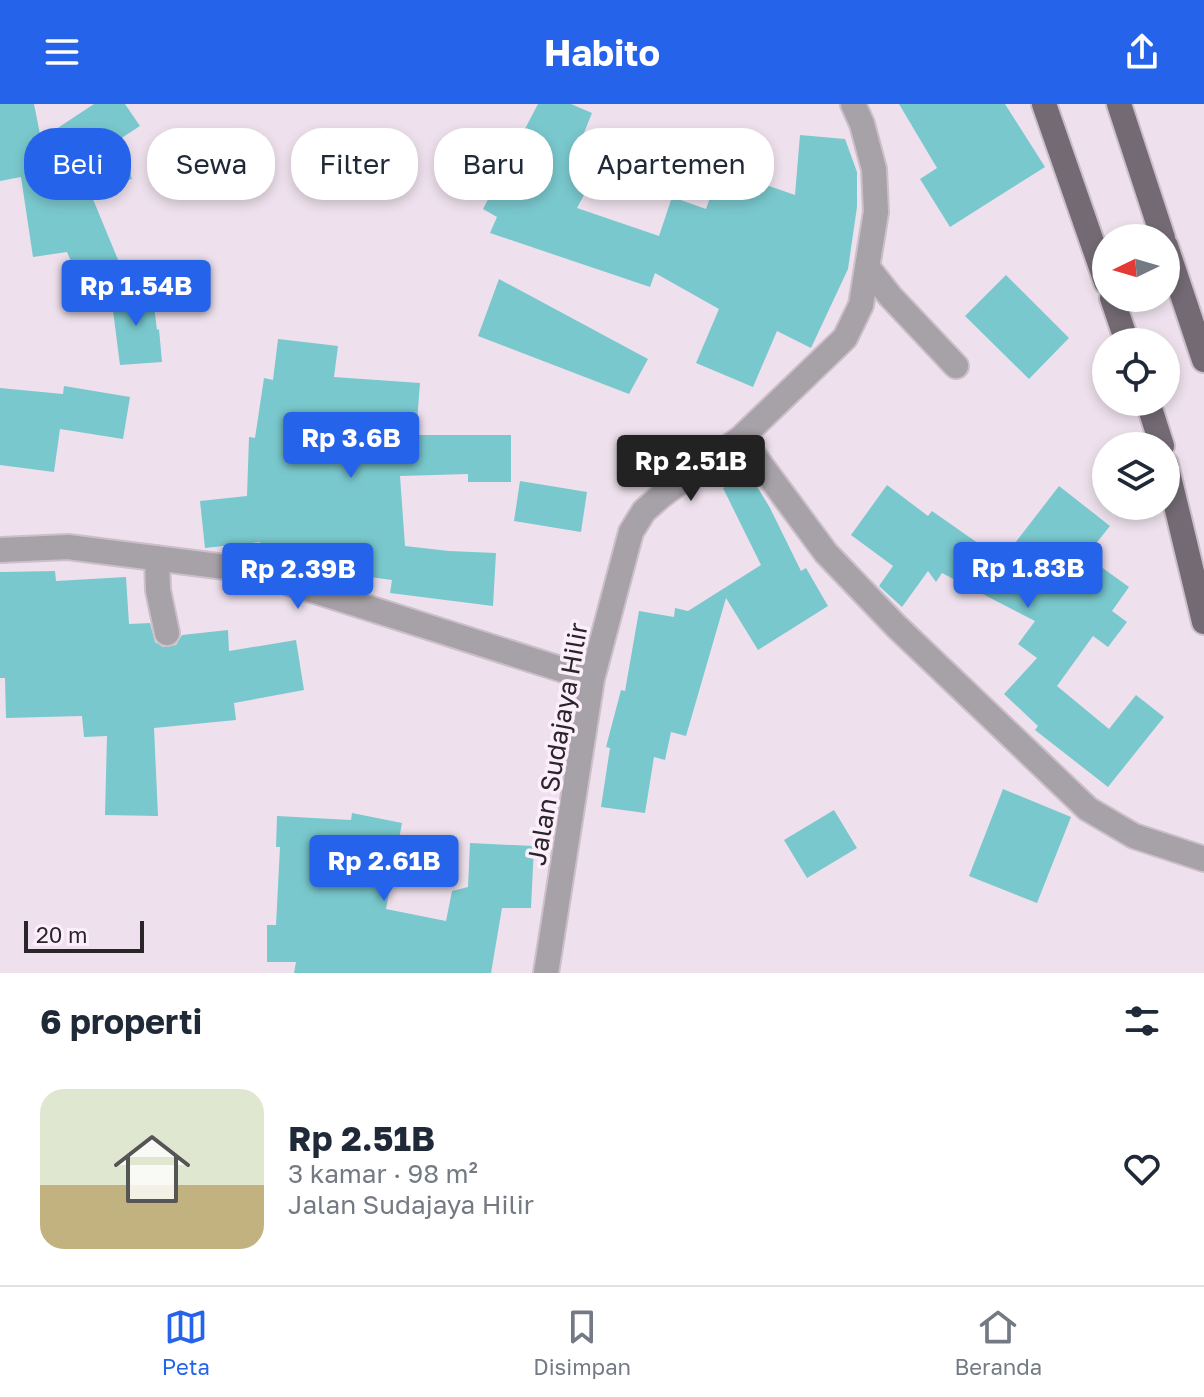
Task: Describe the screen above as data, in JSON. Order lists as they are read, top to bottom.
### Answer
{
  "streets": {
    "street": ["Jalan Sudajaya Hilir"]
  },
  "scale_bar": "20 m",
  "north": "left",
  "page": {
    "header": "Habito",
    "chip": [
      "Beli",
      "Sewa",
      "Filter",
      "Baru",
      "Apartemen"
    ],
    "price": [
      "Rp 1.54B",
      "Rp 3.6B",
      "Rp 2.51B",
      "Rp 1.83B",
      "Rp 2.39B",
      "Rp 2.61B"
    ],
    "scale": "20 m",
    "heading": "6 properti",
    "list": [
      {
        "name": "Rp 2.51B",
        "note": "3 kamar · 98 m² · Jalan Sudajaya Hilir"
      }
    ],
    "tabs": ["Peta", "Disimpan", "Beranda"]
  }
}
